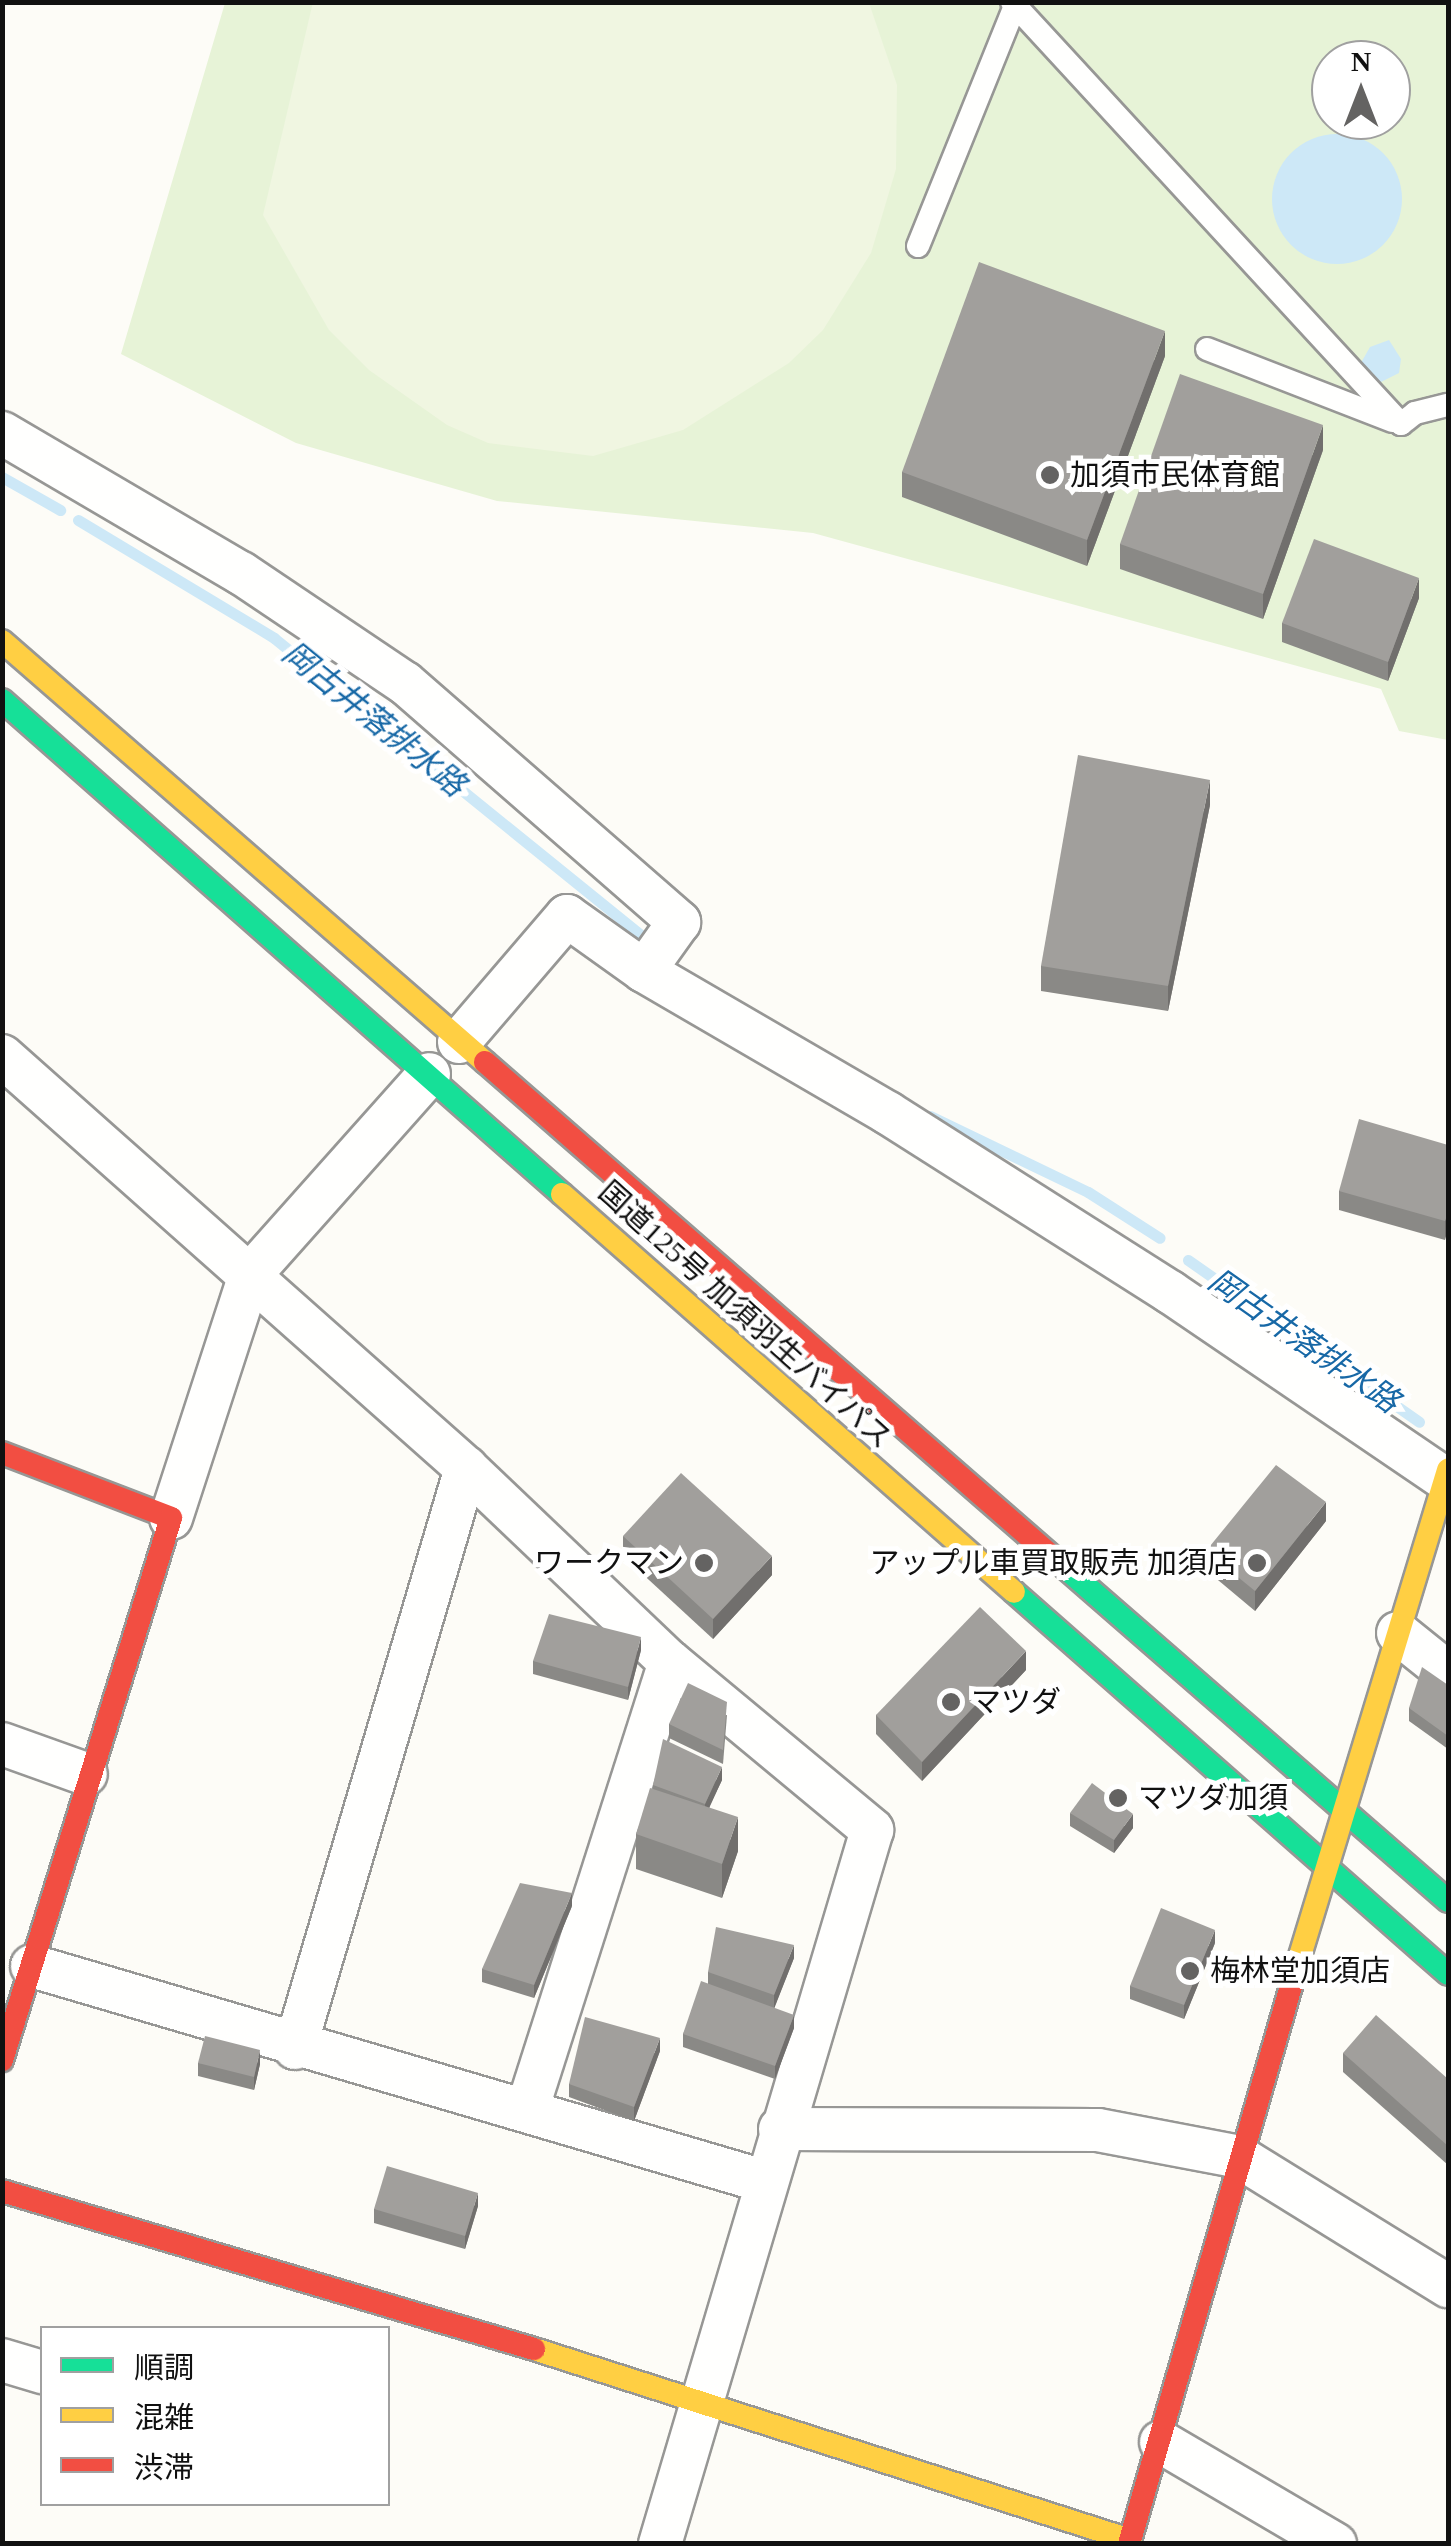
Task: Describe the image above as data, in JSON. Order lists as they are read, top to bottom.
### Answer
{
  "streets": {
    "main road": ["国道125号 加須羽生バイパス"]
  },
  "water": ["岡古井落排水路"],
  "places": [
    "加須市民体育館",
    "ワークマン",
    "アップル車買取販売 加須店",
    "マツダ",
    "マツダ加須",
    "梅林堂加須店"
  ],
  "legend": ["順調", "混雑", "渋滞"],
  "north": "top"
}
